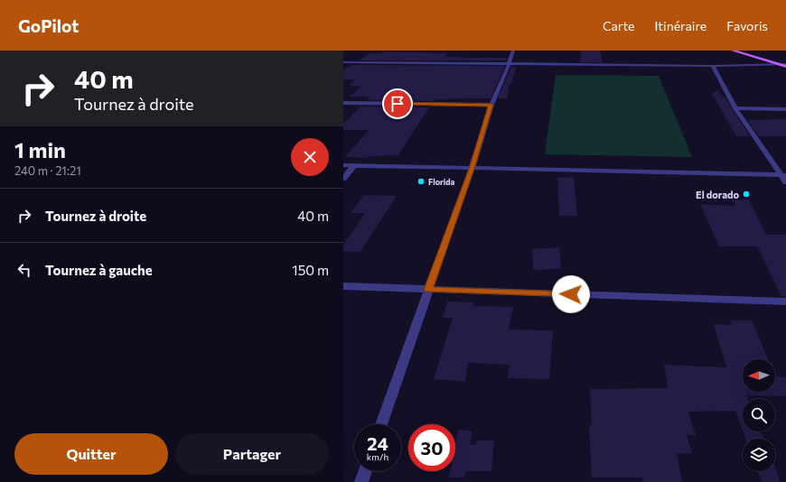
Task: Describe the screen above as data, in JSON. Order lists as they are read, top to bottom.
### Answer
{
  "places": ["Florida", "El dorado"],
  "north": "left",
  "page": {
    "header": "GoPilot",
    "nav": ["Carte", "Itinéraire", "Favoris"],
    "turn": ["40 m", "Tournez à droite"],
    "heading": ["1 min", "240 m · 21:21"],
    "list": [
      {
        "name": "Tournez à droite",
        "value": "40 m"
      },
      {
        "name": "Tournez à gauche",
        "value": "150 m"
      }
    ],
    "speed": "24 km/h",
    "limit": "30",
    "buttons": ["Quitter", "Partager"]
  }
}
